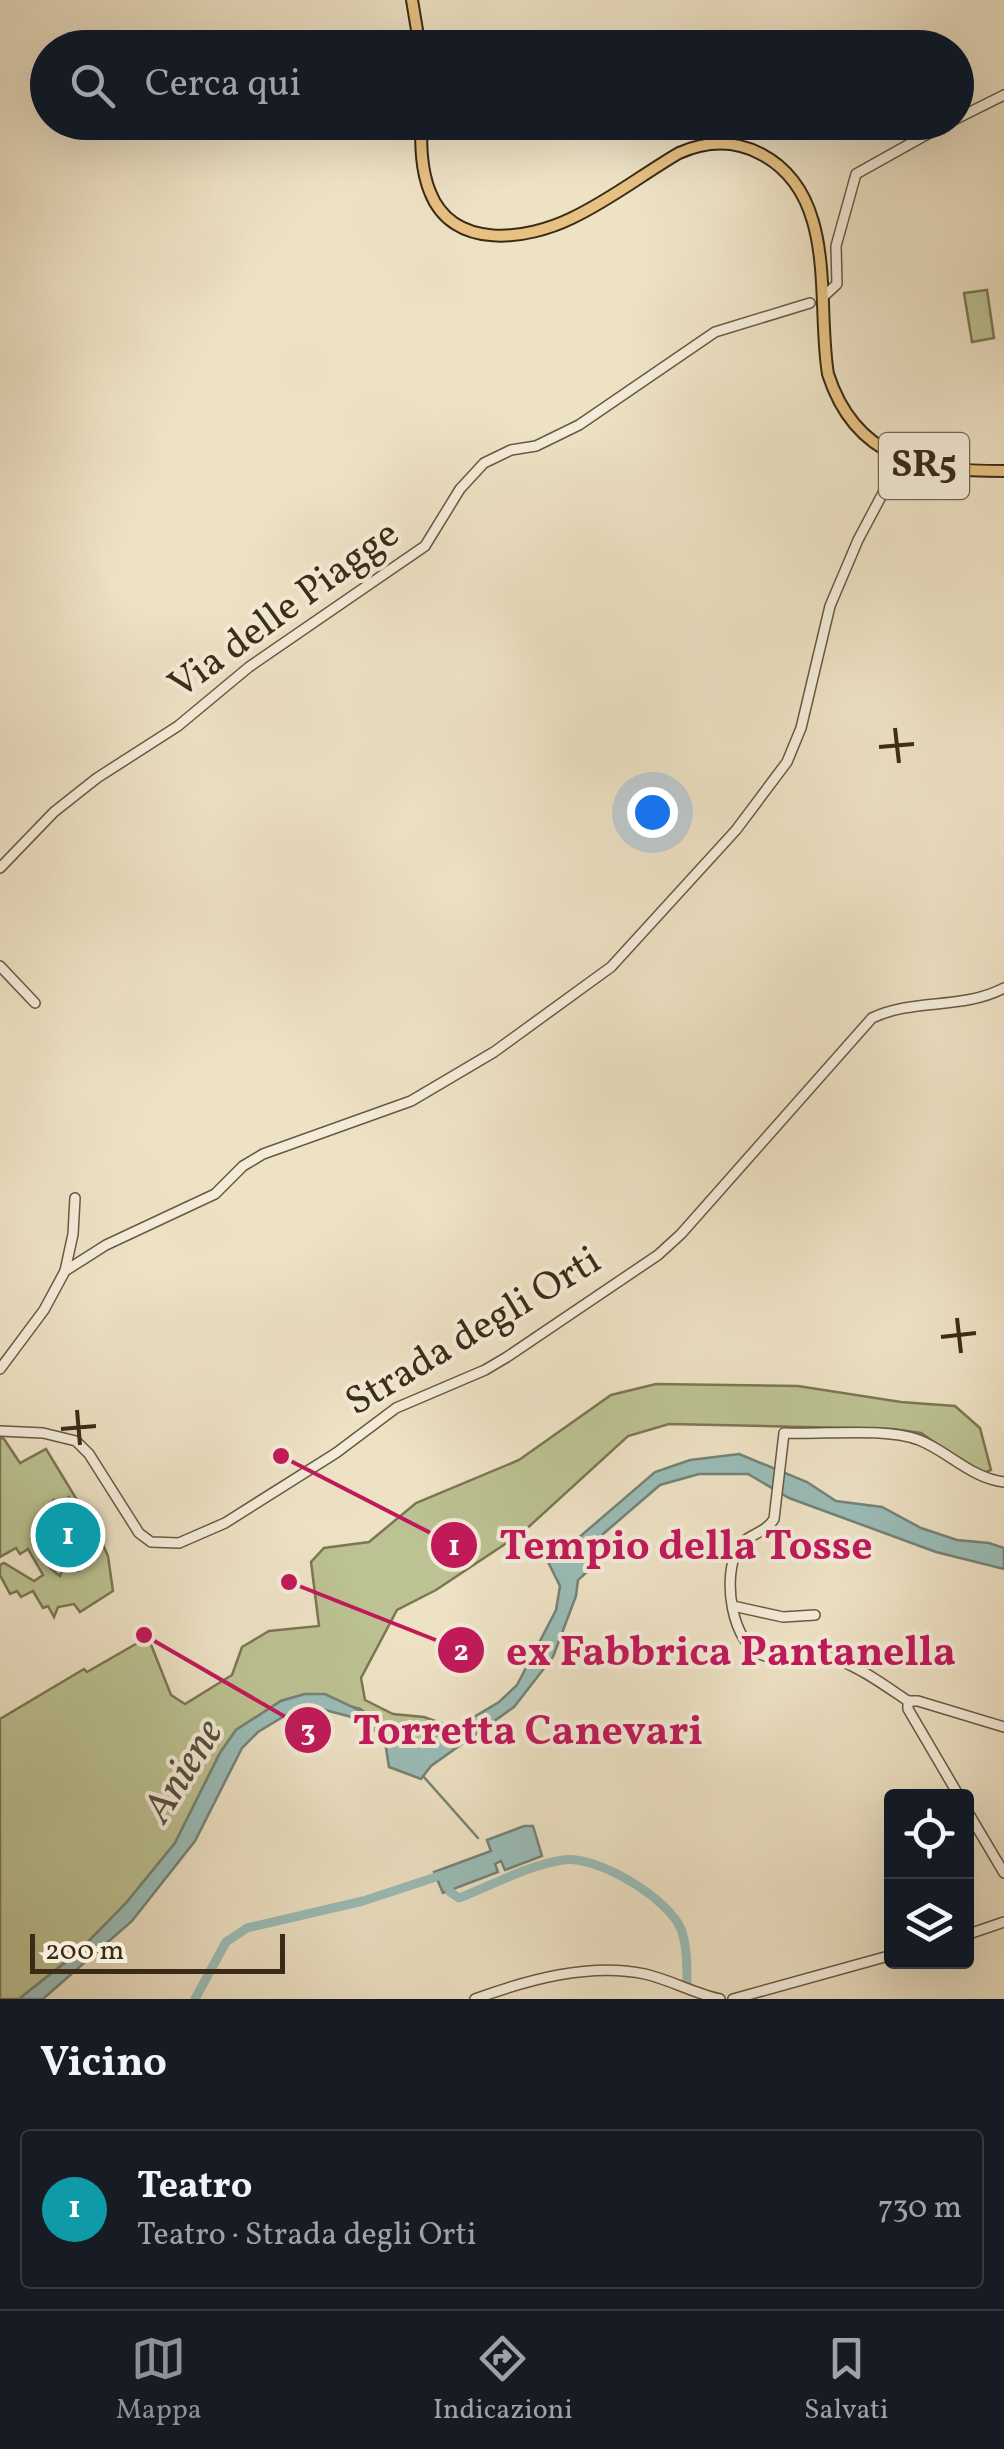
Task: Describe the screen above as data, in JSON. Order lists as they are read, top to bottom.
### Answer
{
  "streets": {
    "main road": ["SR5"],
    "street": ["Via delle Piagge", "Strada degli Orti"]
  },
  "water": ["Aniene"],
  "places": ["Tempio della Tosse", "ex Fabbrica Pantanella", "Torretta Canevari"],
  "scale_bar": "200 m",
  "page": {
    "search": "Cerca qui",
    "pins": "1",
    "scale": "200 m",
    "heading": "Vicino",
    "list": [
      {
        "mark": "1",
        "name": "Teatro",
        "note": "Teatro · Strada degli Orti",
        "value": "730 m"
      }
    ],
    "nav": ["Mappa", "Indicazioni", "Salvati"]
  }
}
